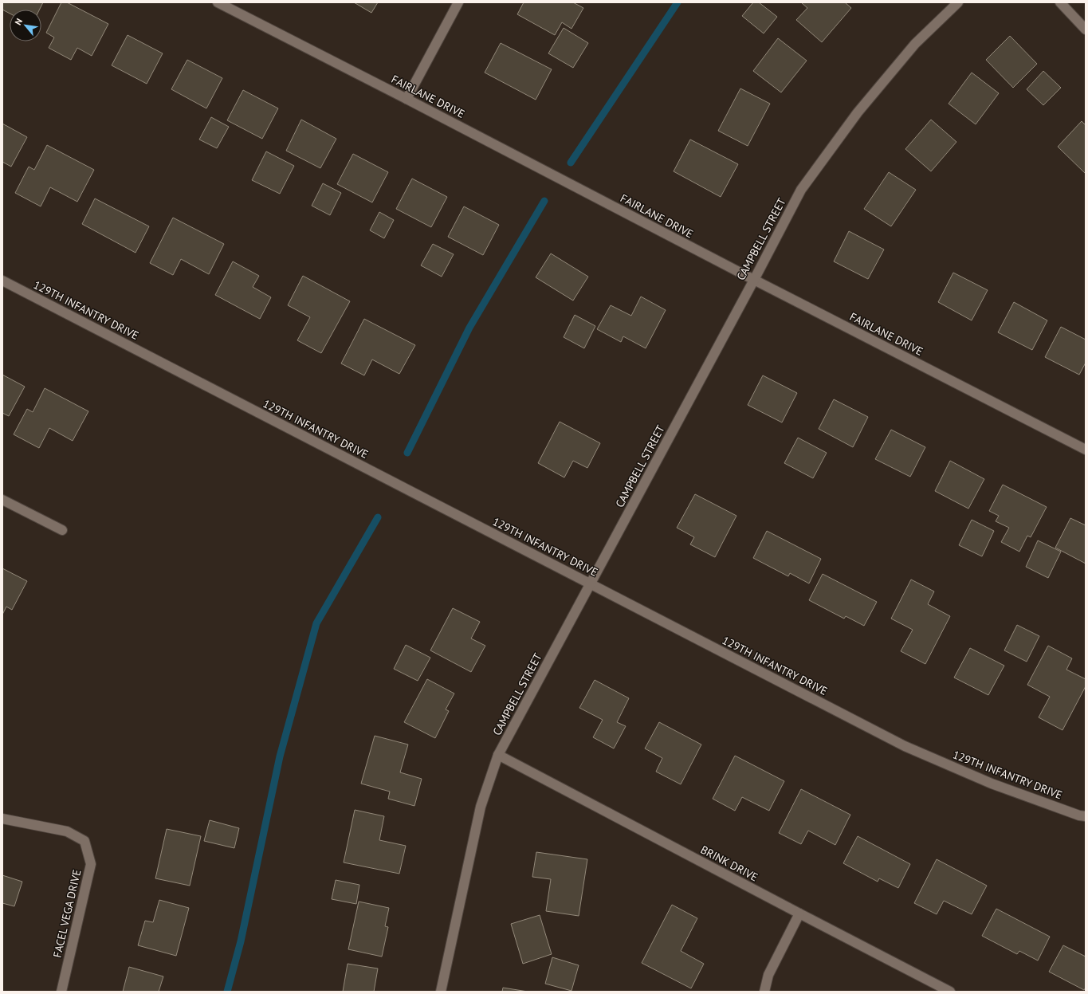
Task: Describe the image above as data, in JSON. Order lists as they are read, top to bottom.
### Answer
{
  "streets": {
    "street": [
      "FAIRLANE DRIVE",
      "CAMPBELL STREET",
      "129TH INFANTRY DRIVE",
      "BRINK DRIVE",
      "FACEL VEGA DRIVE"
    ]
  },
  "crossings": [
    ["FAIRLANE DRIVE", "CAMPBELL STREET"],
    ["CAMPBELL STREET", "129TH INFANTRY DRIVE"],
    ["CAMPBELL STREET", "BRINK DRIVE"]
  ],
  "north": "top left"
}
